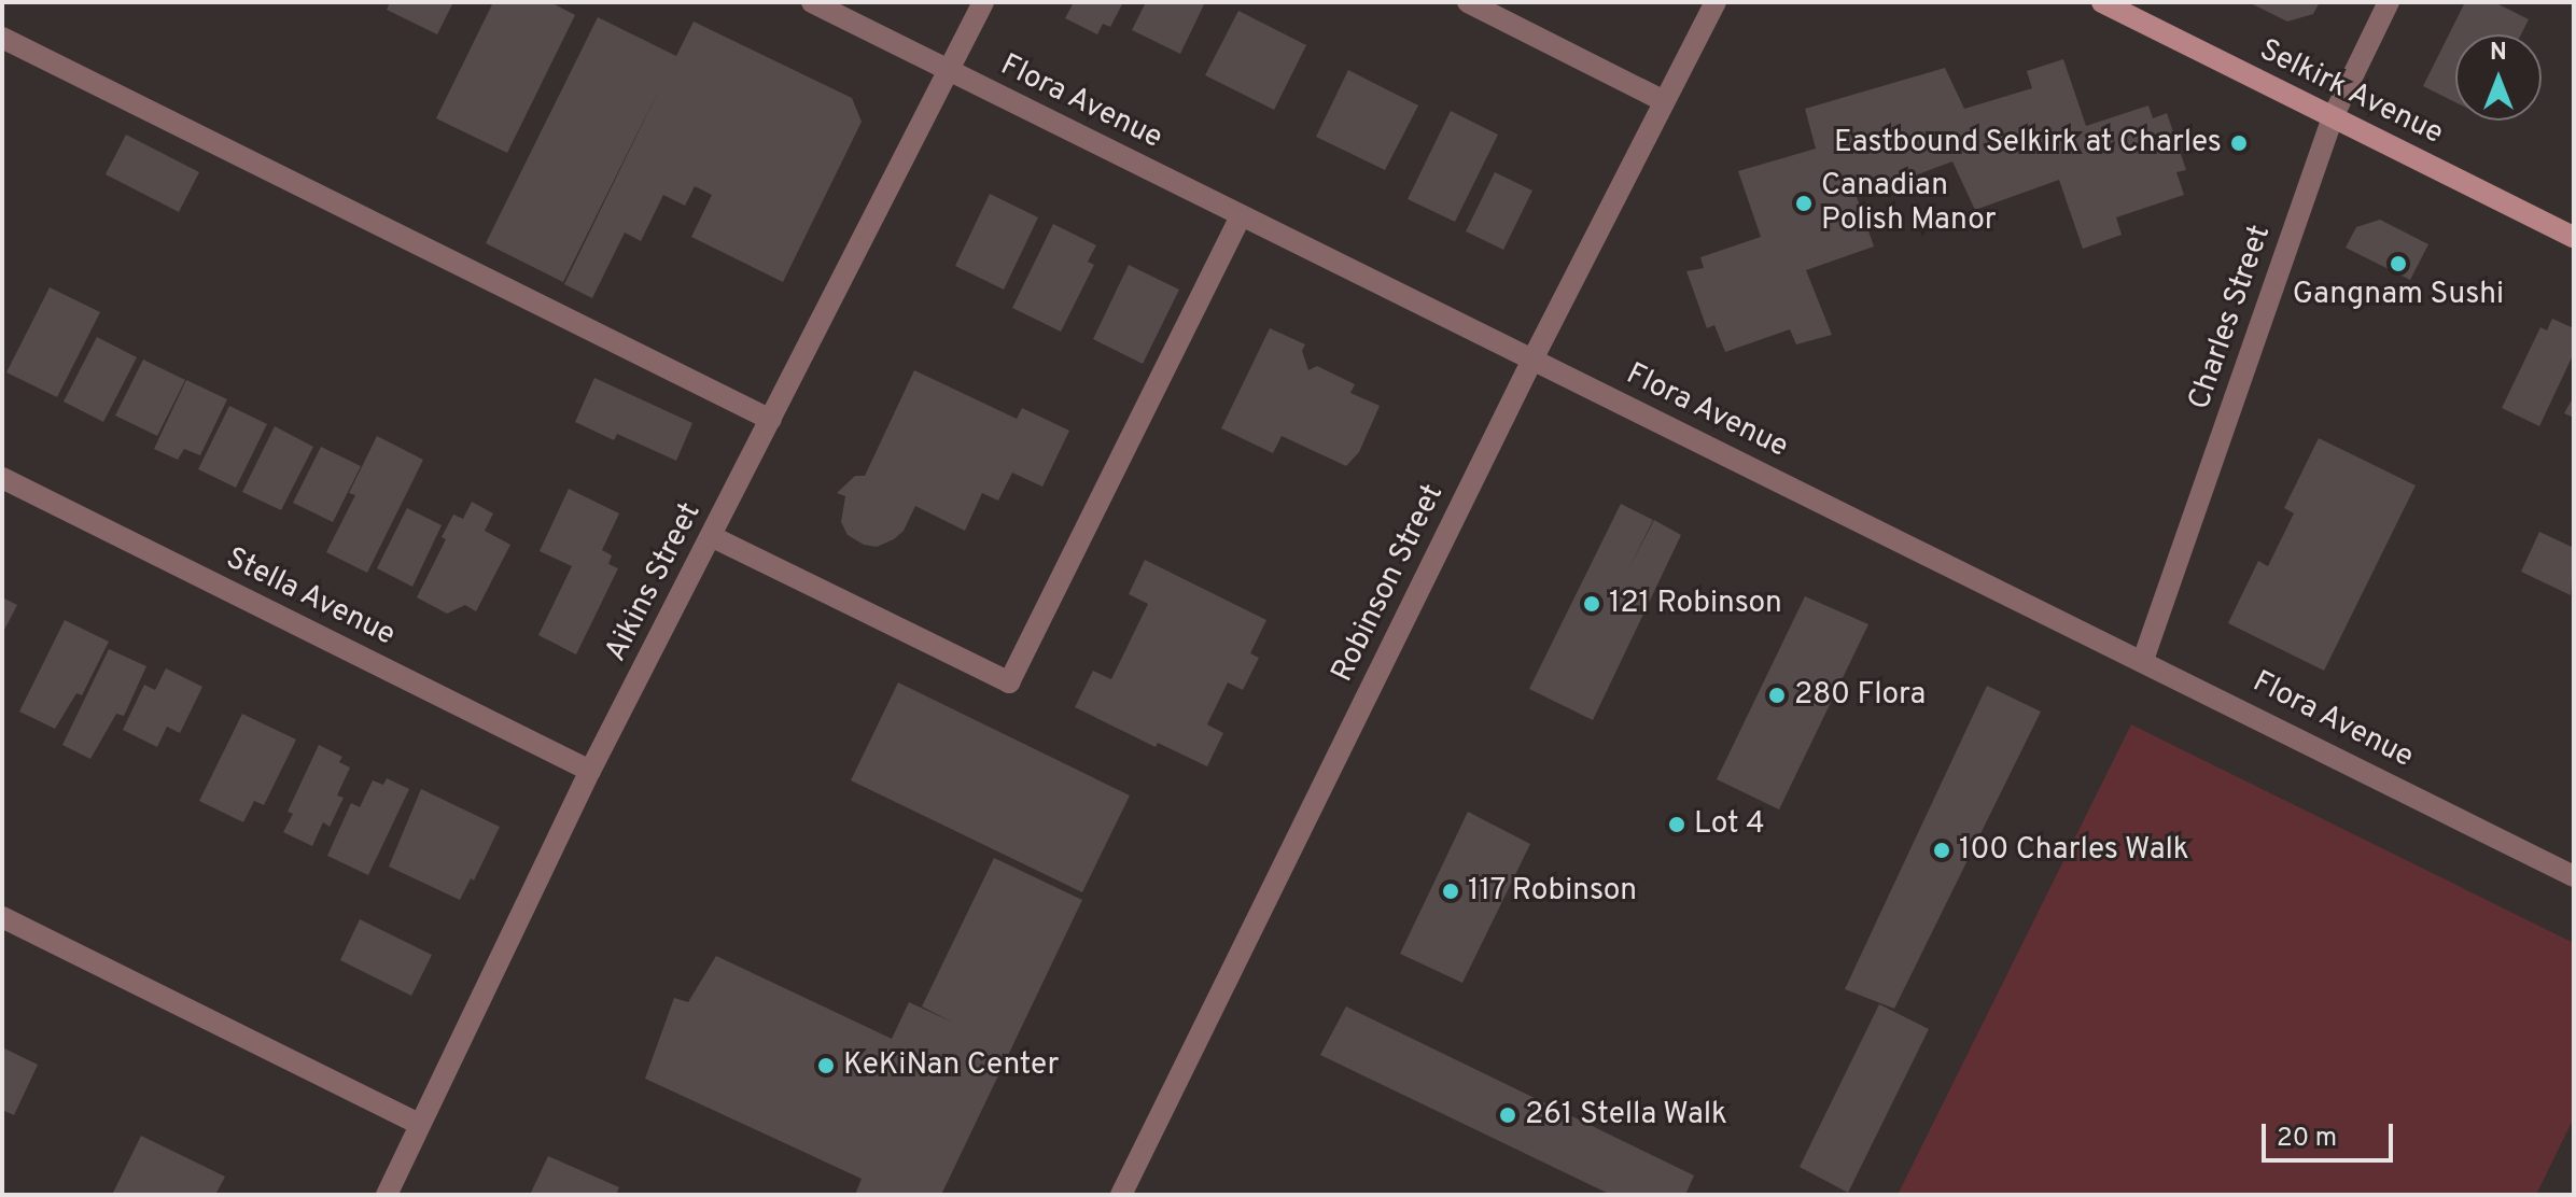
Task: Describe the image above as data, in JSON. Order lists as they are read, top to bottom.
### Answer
{
  "streets": {
    "main road": ["Selkirk Avenue"],
    "street": [
      "Flora Avenue",
      "Charles Street",
      "Aikins Street",
      "Robinson Street",
      "Stella Avenue"
    ]
  },
  "crossings": [
    ["Selkirk Avenue", "Charles Street"],
    ["Flora Avenue", "Charles Street"],
    ["Flora Avenue", "Aikins Street"],
    ["Flora Avenue", "Robinson Street"],
    ["Aikins Street", "Stella Avenue"]
  ],
  "places": [
    "Eastbound Selkirk at Charles",
    "Canadian Polish Manor",
    "Gangnam Sushi",
    "121 Robinson",
    "280 Flora",
    "Lot 4",
    "100 Charles Walk",
    "117 Robinson",
    "KeKiNan Center",
    "261 Stella Walk"
  ],
  "scale_bar": "20 m",
  "north": "top"
}
